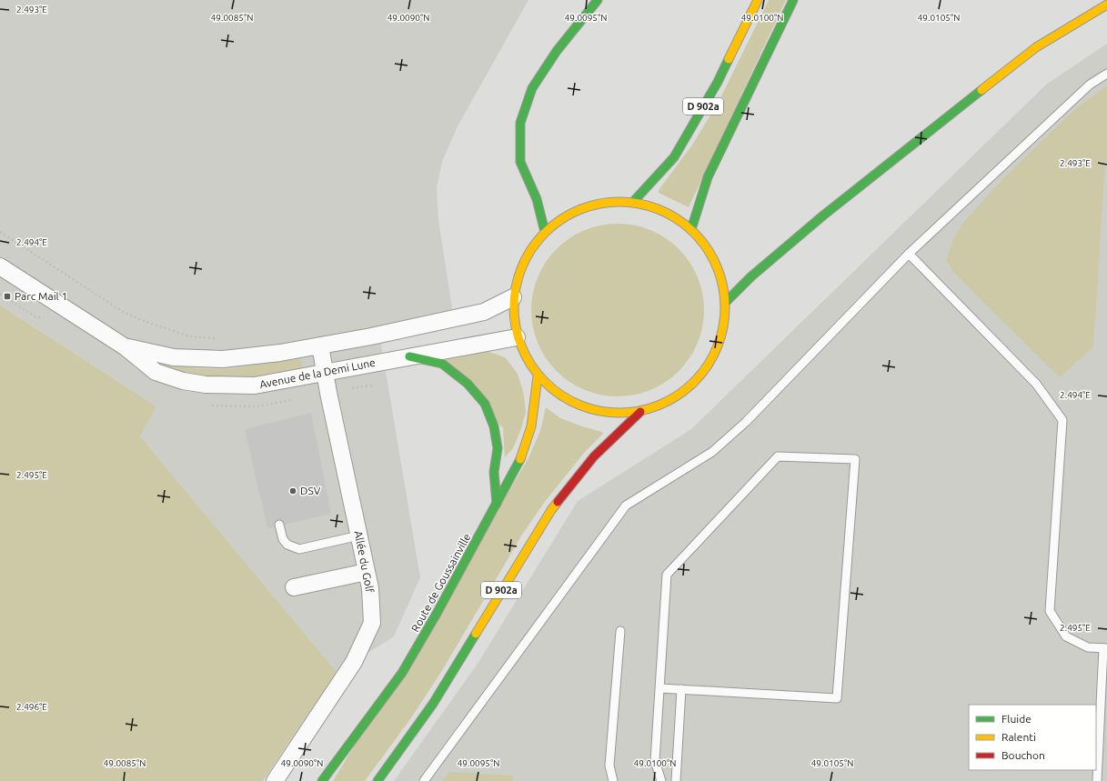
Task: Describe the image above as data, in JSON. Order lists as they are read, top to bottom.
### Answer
{
  "streets": {
    "main road": ["D 902a", "Route de Goussainville"],
    "street": ["Avenue de la Demi Lune", "Allée du Golf"]
  },
  "crossings": [
    ["Avenue de la Demi Lune", "Allée du Golf"]
  ],
  "places": {
    "transit": ["Parc Mail 1"],
    "other": ["DSV"]
  },
  "legend": ["Fluide", "Ralenti", "Bouchon"],
  "coordinates": [
    "2.493°E",
    "49.0085°N",
    "49.0090°N",
    "49.0095°N",
    "49.0100°N",
    "49.0105°N",
    "2.494°E",
    "2.495°E",
    "2.496°E"
  ]
}
